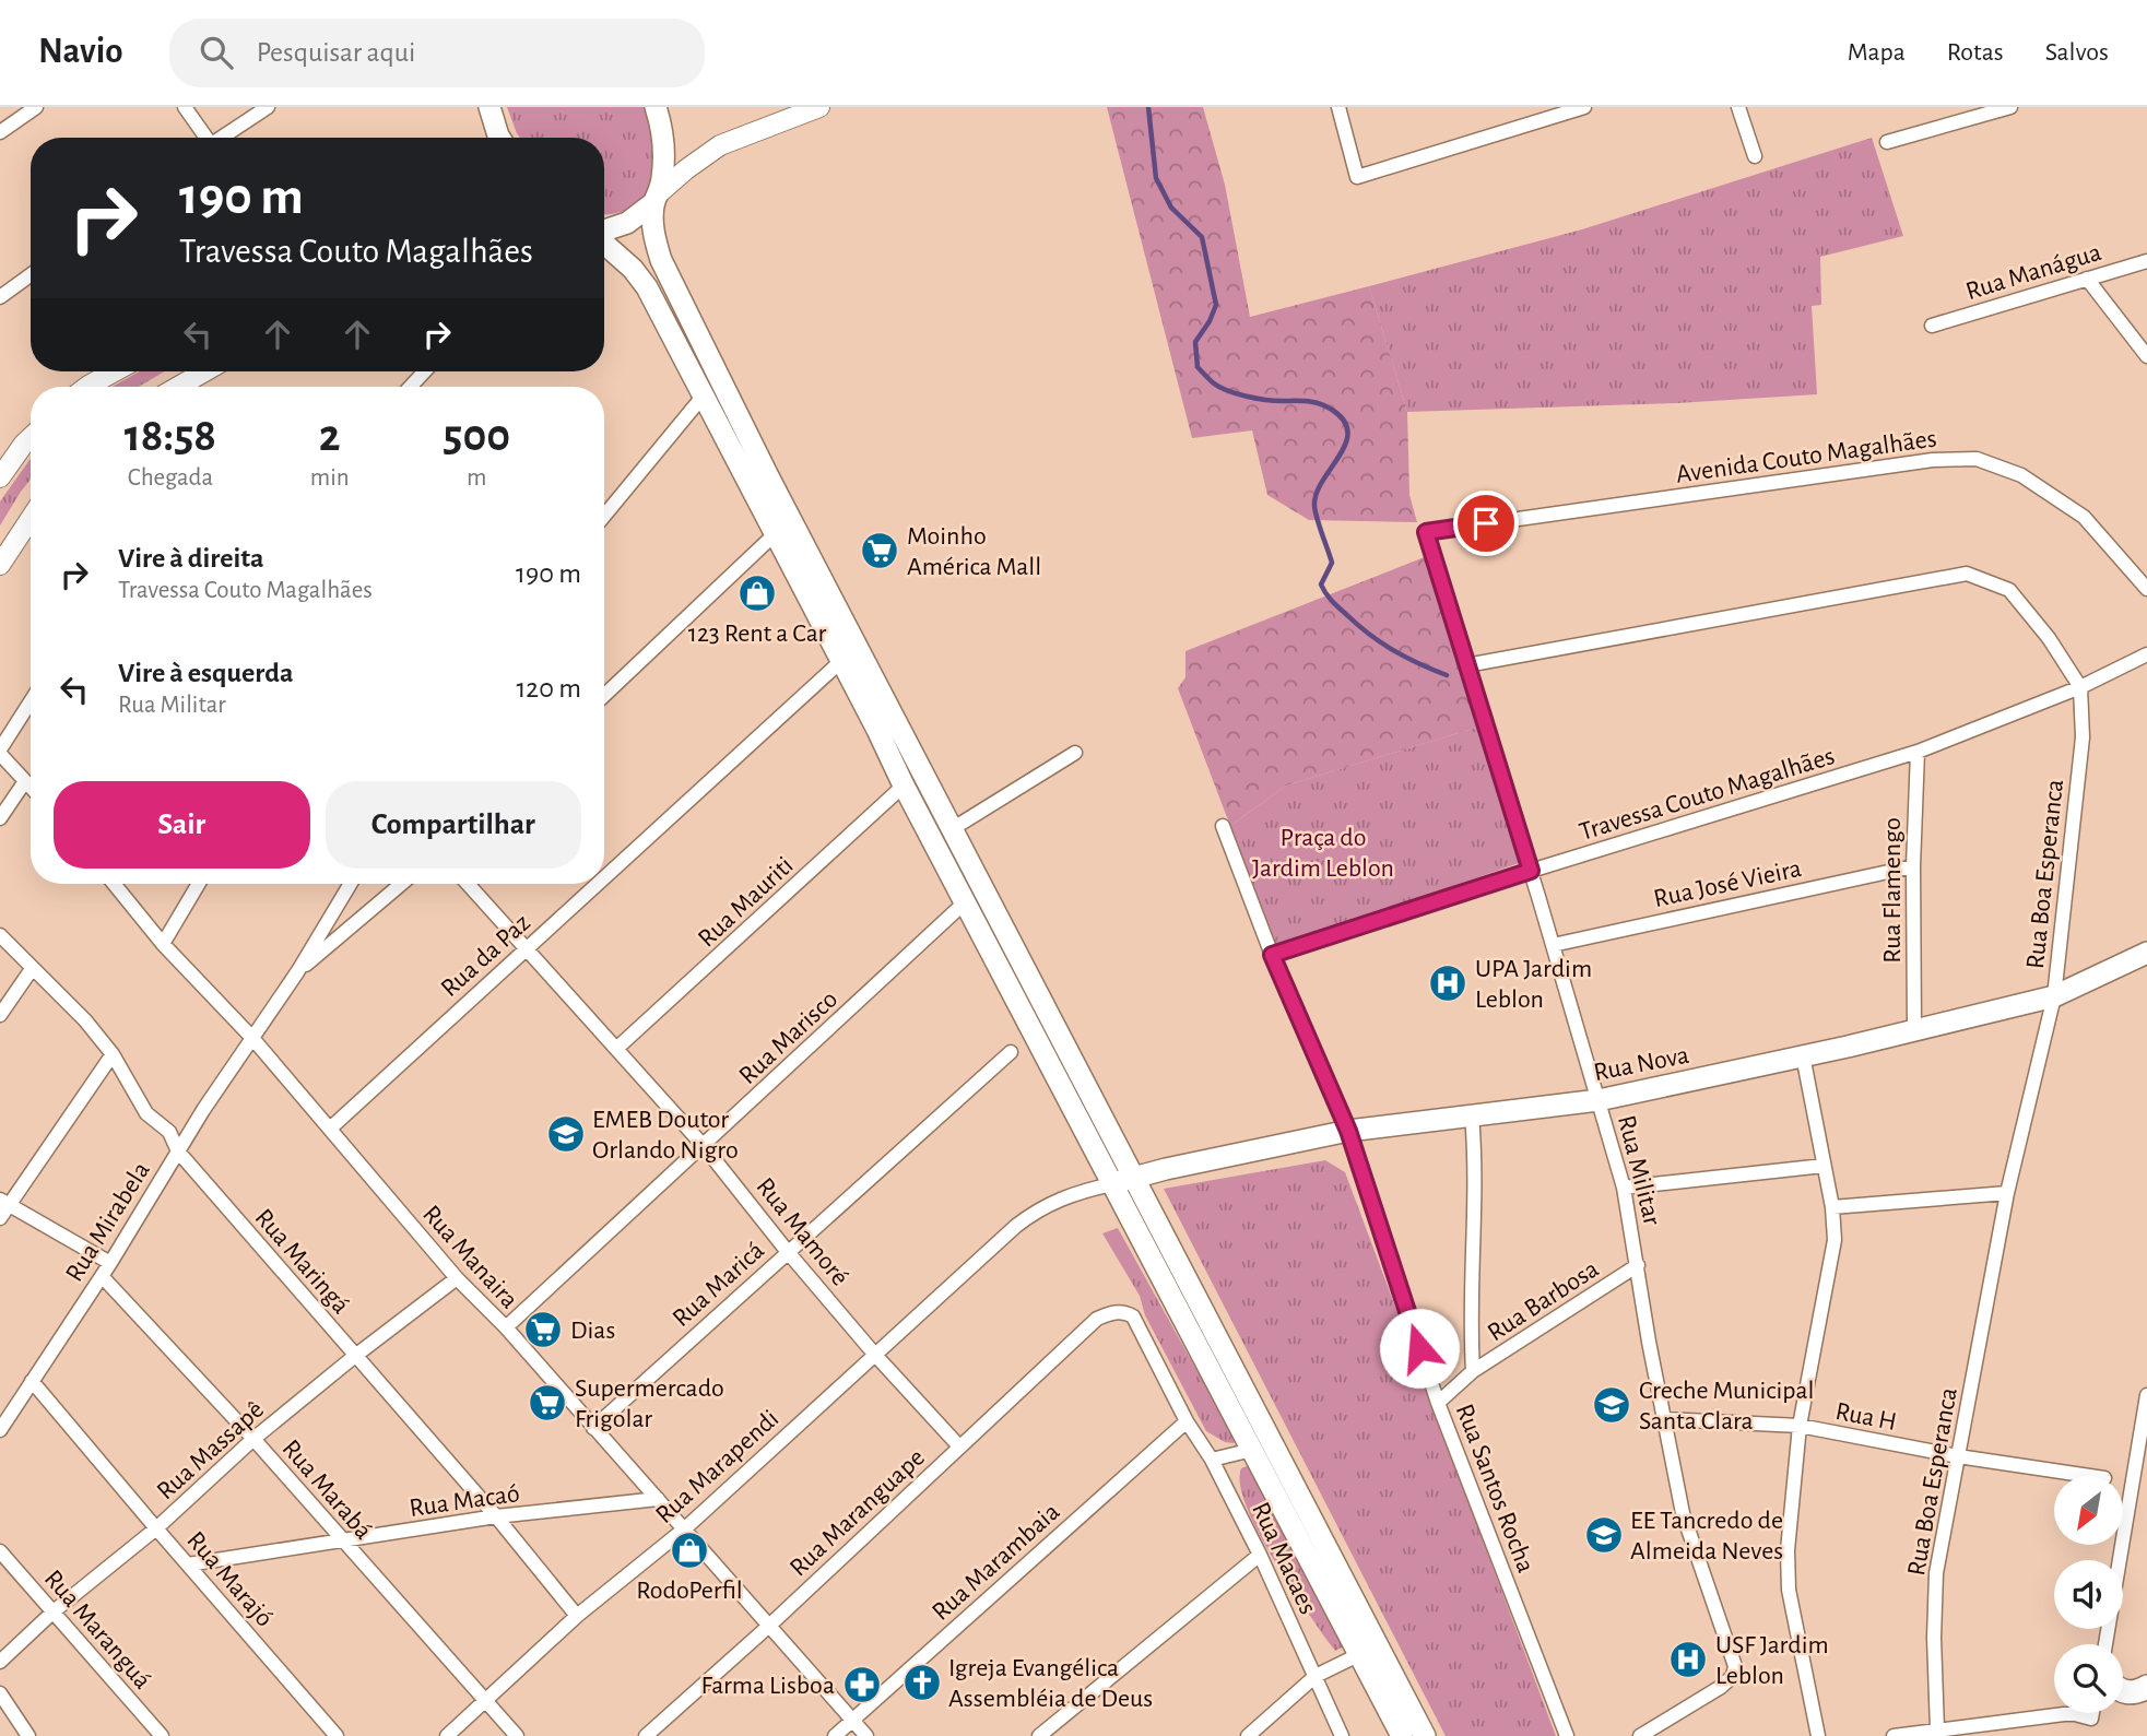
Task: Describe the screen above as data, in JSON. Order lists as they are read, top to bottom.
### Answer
{
  "streets": {
    "main road": ["Rua Nova"],
    "street": [
      "Rua Manágua",
      "Avenida Couto Magalhães",
      "Travessa Couto Magalhães",
      "Rua Boa Esperanca",
      "Rua José Vieira",
      "Rua Flamengo",
      "Rua Mauriti",
      "Rua da Paz",
      "Rua Marisco",
      "Rua Militar",
      "Rua Mirabela",
      "Rua Mamoré",
      "Rua Manaira",
      "Rua Maringá",
      "Rua Maricá",
      "Rua Barbosa",
      "Rua H",
      "Rua Massapê",
      "Rua Marapendi",
      "Rua Santos Rocha",
      "Rua Marabá",
      "Rua Macaó",
      "Rua Maranguape",
      "Rua Macaes",
      "Rua Marambaia",
      "Rua Marajó",
      "Rua Maranguá"
    ]
  },
  "crossings": [
    ["Avenida Couto Magalhães", "Rua Militar"],
    ["Travessa Couto Magalhães", "Rua Boa Esperanca"],
    ["Travessa Couto Magalhães", "Rua Flamengo"],
    ["Travessa Couto Magalhães", "Rua Militar"],
    ["Travessa Couto Magalhães", "Rua Santos Rocha"],
    ["Rua Boa Esperanca", "Rua Nova"],
    ["Rua Boa Esperanca", "Rua H"],
    ["Rua José Vieira", "Rua Flamengo"],
    ["Rua José Vieira", "Rua Militar"],
    ["Rua Flamengo", "Rua Nova"],
    ["Rua Mauriti", "Rua Mamoré"],
    ["Rua da Paz", "Rua Mamoré"],
    ["Rua da Paz", "Rua Manaira"],
    ["Rua Marisco", "Rua Mamoré"],
    ["Rua Marisco", "Rua Manaira"],
    ["Rua Nova", "Rua Militar"],
    ["Rua Nova", "Rua Marapendi"],
    ["Rua Nova", "Rua Santos Rocha"],
    ["Rua Militar", "Rua Barbosa"],
    ["Rua Militar", "Rua H"],
    ["Rua Mirabela", "Rua Manaira"],
    ["Rua Mirabela", "Rua Maringá"],
    ["Rua Mirabela", "Rua Marabá"],
    ["Rua Mirabela", "Rua Marajó"],
    ["Rua Mamoré", "Rua Maricá"],
    ["Rua Mamoré", "Rua Marapendi"],
    ["Rua Mamoré", "Rua Maranguape"],
    ["Rua Manaira", "Rua Maricá"],
    ["Rua Manaira", "Rua Massapê"],
    ["Rua Manaira", "Rua Marapendi"],
    ["Rua Manaira", "Rua Macaó"],
    ["Rua Manaira", "Rua Maranguape"],
    ["Rua Manaira", "Rua Marambaia"],
    ["Rua Maringá", "Rua Massapê"],
    ["Rua Maringá", "Rua Marapendi"],
    ["Rua Maringá", "Rua Macaó"],
    ["Rua Barbosa", "Rua Santos Rocha"],
    ["Rua Massapê", "Rua Marabá"],
    ["Rua Massapê", "Rua Marajó"],
    ["Rua Massapê", "Rua Maranguá"],
    ["Rua Marapendi", "Rua Marabá"],
    ["Rua Marabá", "Rua Macaó"],
    ["Rua Macaó", "Rua Marajó"],
    ["Rua Maranguape", "Rua Macaes"],
    ["Rua Macaes", "Rua Marambaia"]
  ],
  "parks": ["Praça do Jardim Leblon"],
  "places": {
    "supermarket": ["Moinho América Mall", "Dias", "Supermercado Frigolar"],
    "shop": ["123 Rent a Car", "RodoPerfil"],
    "hospital": ["UPA Jardim Leblon", "USF Jardim Leblon"],
    "school or university": ["EMEB Doutor Orlando Nigro", "Creche Municipal Santa Clara", "EE Tancredo de Almeida Neves"],
    "church": ["Igreja Evangélica Assembléia de Deus"],
    "pharmacy": ["Farma Lisboa"]
  },
  "north": "bottom left",
  "page": {
    "header": "Navio",
    "search": "Pesquisar aqui",
    "nav": ["Mapa", "Rotas", "Salvos"],
    "turn": ["190 m", "Travessa Couto Magalhães"],
    "eta": [
      "18:58",
      "Chegada",
      "2",
      "min",
      "500",
      "m"
    ],
    "list": [
      {
        "name": "Vire à direita",
        "note": "Travessa Couto Magalhães",
        "value": "190 m"
      },
      {
        "name": "Vire à esquerda",
        "note": "Rua Militar",
        "value": "120 m"
      }
    ],
    "buttons": ["Sair", "Compartilhar"]
  }
}
